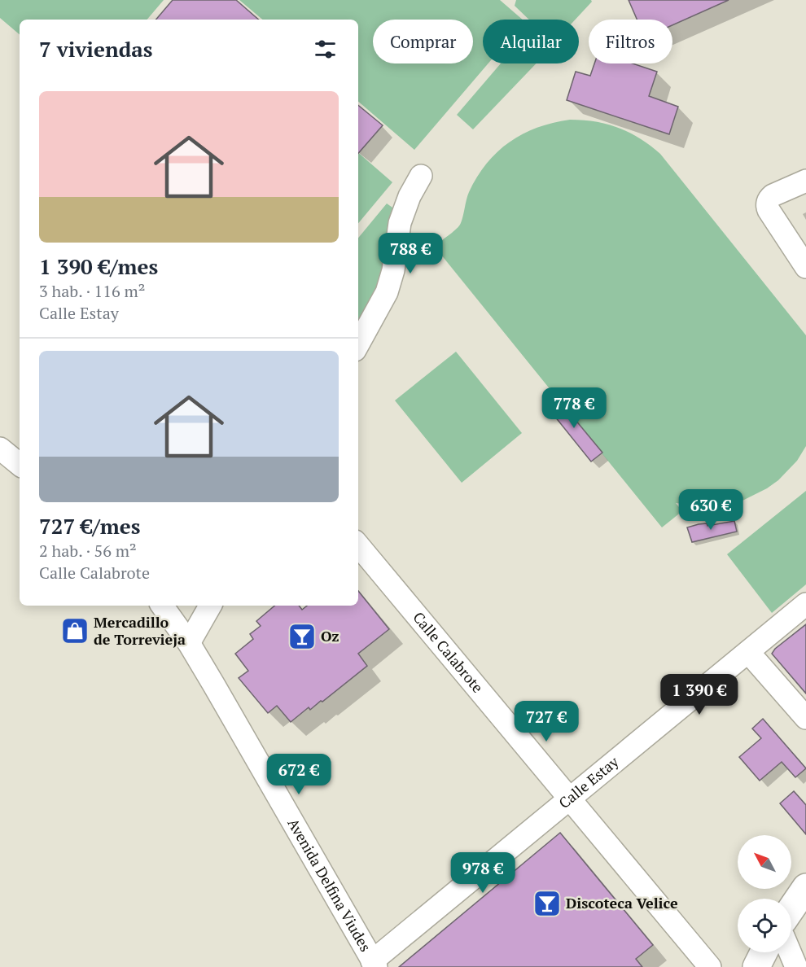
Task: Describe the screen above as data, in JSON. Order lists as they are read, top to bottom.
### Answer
{
  "streets": {
    "street": ["Calle Calabrote", "Calle Estay", "Avenida Delfina Viudes"]
  },
  "crossings": [
    ["Calle Calabrote", "Calle Estay"],
    ["Calle Estay", "Avenida Delfina Viudes"]
  ],
  "places": {
    "shop": ["Mercadillo de Torrevieja"],
    "bar": ["Oz", "Discoteca Velice"]
  },
  "north": "top left",
  "page": {
    "chip": ["Comprar", "Alquilar", "Filtros"],
    "heading": "7 viviendas",
    "list": [
      {
        "name": "1 390 €/mes",
        "note": "3 hab. · 116 m² · Calle Estay"
      },
      {
        "name": "727 €/mes",
        "note": "2 hab. · 56 m² · Calle Calabrote"
      }
    ],
    "price": [
      "788 €",
      "778 €",
      "630 €",
      "1 390 €",
      "727 €",
      "672 €",
      "978 €"
    ]
  }
}
